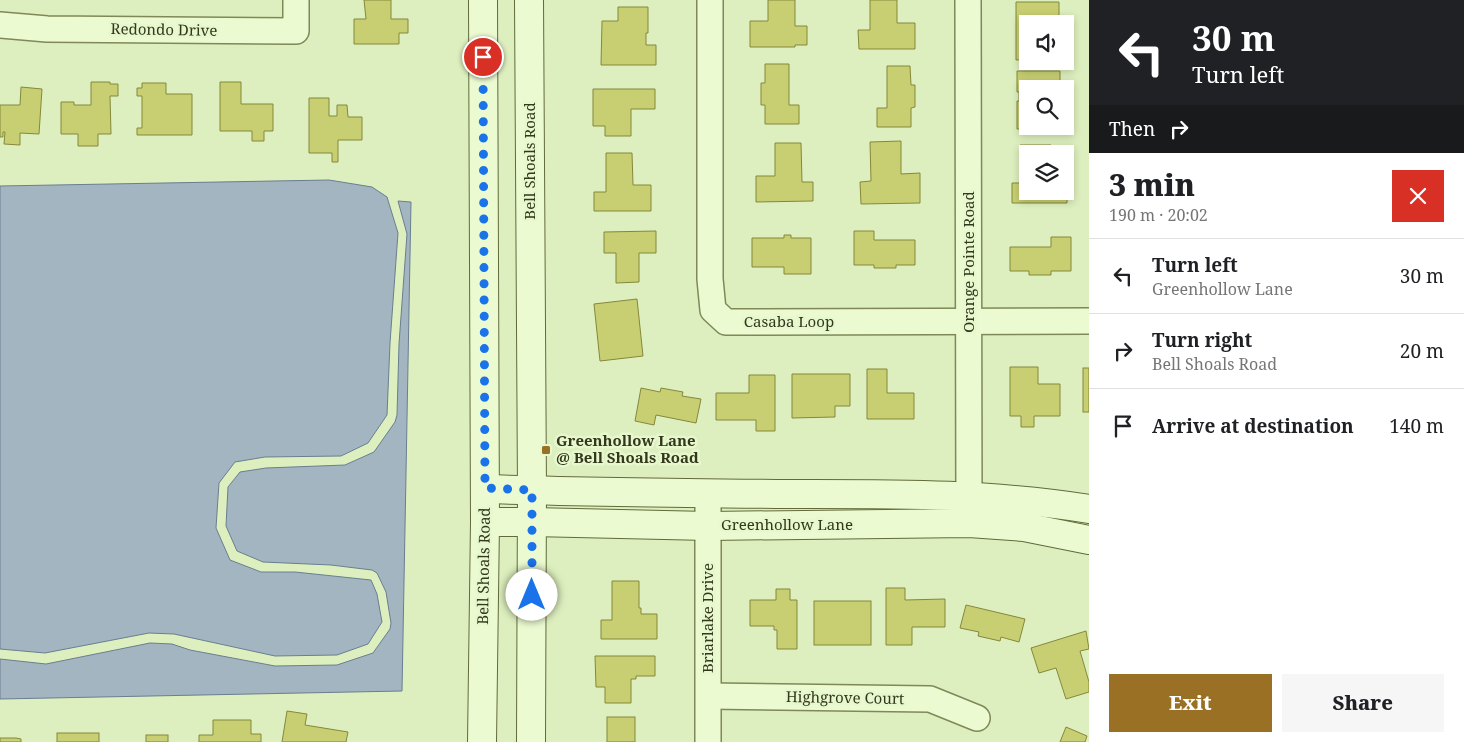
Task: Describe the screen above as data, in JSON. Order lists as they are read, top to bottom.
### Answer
{
  "streets": {
    "main road": ["Bell Shoals Road", "Greenhollow Lane"],
    "street": [
      "Redondo Drive",
      "Orange Pointe Road",
      "Casaba Loop",
      "Briarlake Drive",
      "Highgrove Court"
    ]
  },
  "crossings": [
    ["Bell Shoals Road", "Greenhollow Lane"],
    ["Orange Pointe Road", "Casaba Loop"],
    ["Orange Pointe Road", "Greenhollow Lane"],
    ["Greenhollow Lane", "Briarlake Drive"],
    ["Briarlake Drive", "Highgrove Court"]
  ],
  "places": {
    "transit": ["Greenhollow Lane @ Bell Shoals Road"]
  },
  "page": {
    "turn": ["30 m", "Turn left"],
    "then": "Then",
    "heading": ["3 min", "190 m · 20:02"],
    "list": [
      {
        "name": "Turn left",
        "note": "Greenhollow Lane",
        "value": "30 m"
      },
      {
        "name": "Turn right",
        "note": "Bell Shoals Road",
        "value": "20 m"
      },
      {
        "name": "Arrive at destination",
        "value": "140 m"
      }
    ],
    "buttons": ["Exit", "Share"]
  }
}
